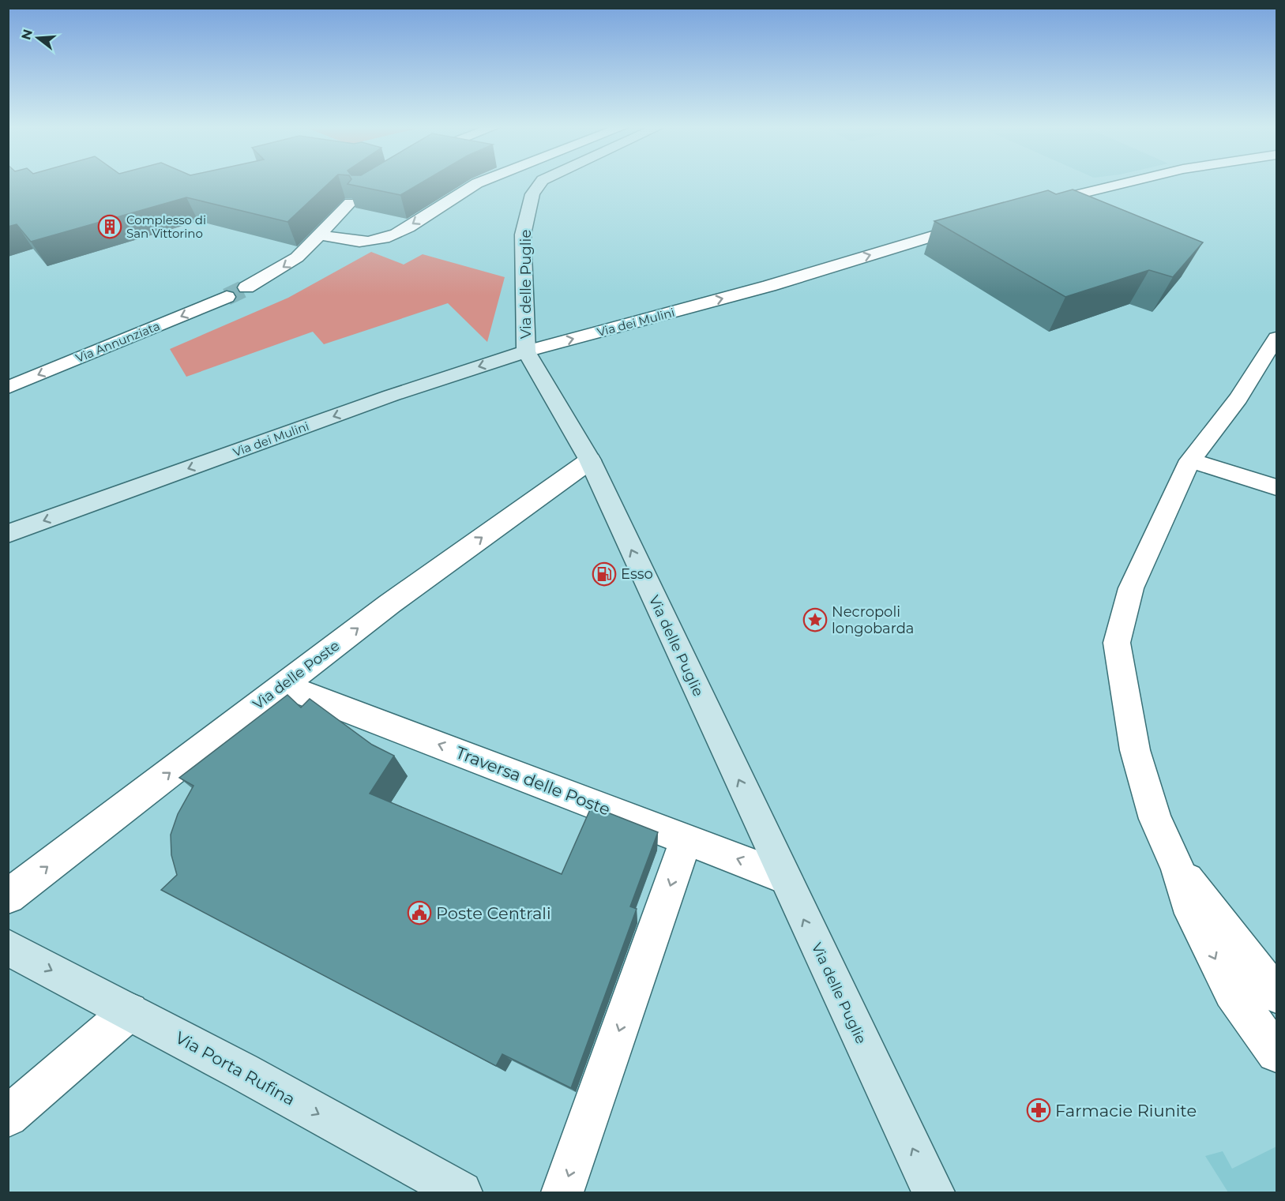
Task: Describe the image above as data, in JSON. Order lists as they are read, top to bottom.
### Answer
{
  "streets": {
    "street": [
      "Via delle Puglie",
      "Via dei Mulini",
      "Via Annunziata",
      "Via delle Poste",
      "Traversa delle Poste",
      "Via Porta Rufina"
    ]
  },
  "crossings": [
    ["Via delle Puglie", "Via dei Mulini"],
    ["Via delle Puglie", "Via delle Poste"],
    ["Via delle Puglie", "Traversa delle Poste"],
    ["Via delle Poste", "Traversa delle Poste"]
  ],
  "one_way": [
    "Via delle Puglie",
    "Via Annunziata",
    "Via delle Poste",
    "Traversa delle Poste",
    "Via Porta Rufina"
  ],
  "places": {
    "building": ["Complesso di San Vittorino"],
    "fuel station": ["Esso"],
    "place": ["Necropoli longobarda"],
    "public building": ["Poste Centrali"],
    "pharmacy": ["Farmacie Riunite"]
  },
  "north": "left"
}
